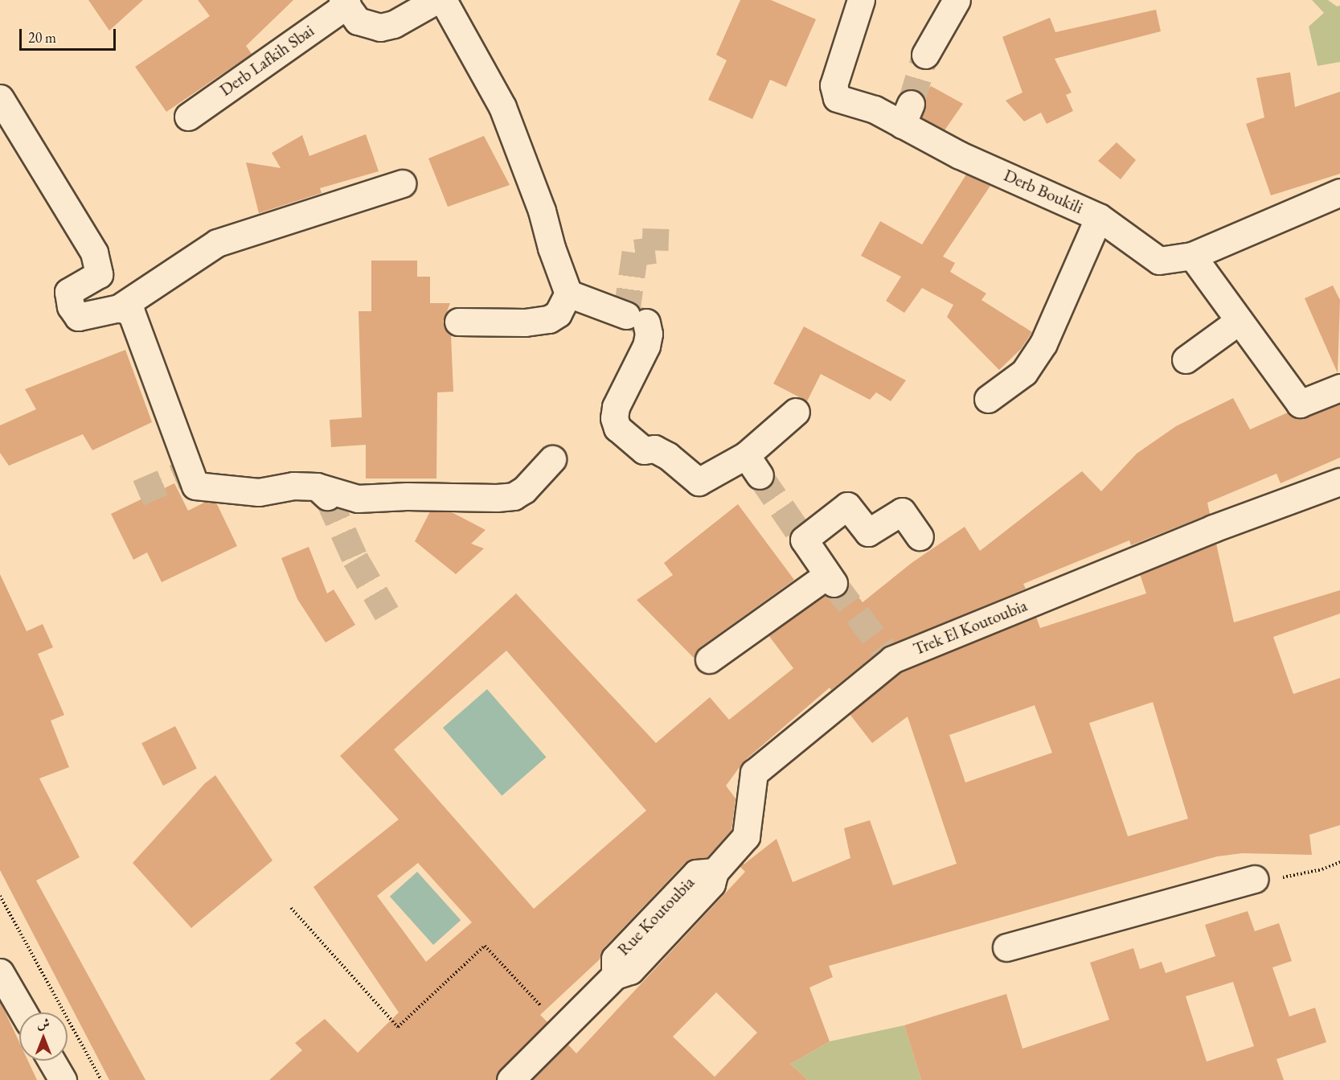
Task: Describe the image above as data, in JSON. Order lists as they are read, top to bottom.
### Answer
{
  "streets": {
    "street": [
      "Derb Lafkih Sbai",
      "Derb Boukili",
      "Trek El Koutoubia",
      "Rue Koutoubia"
    ]
  },
  "crossings": [
    ["Trek El Koutoubia", "Rue Koutoubia"]
  ],
  "scale_bar": "20 m",
  "north": "top"
}
